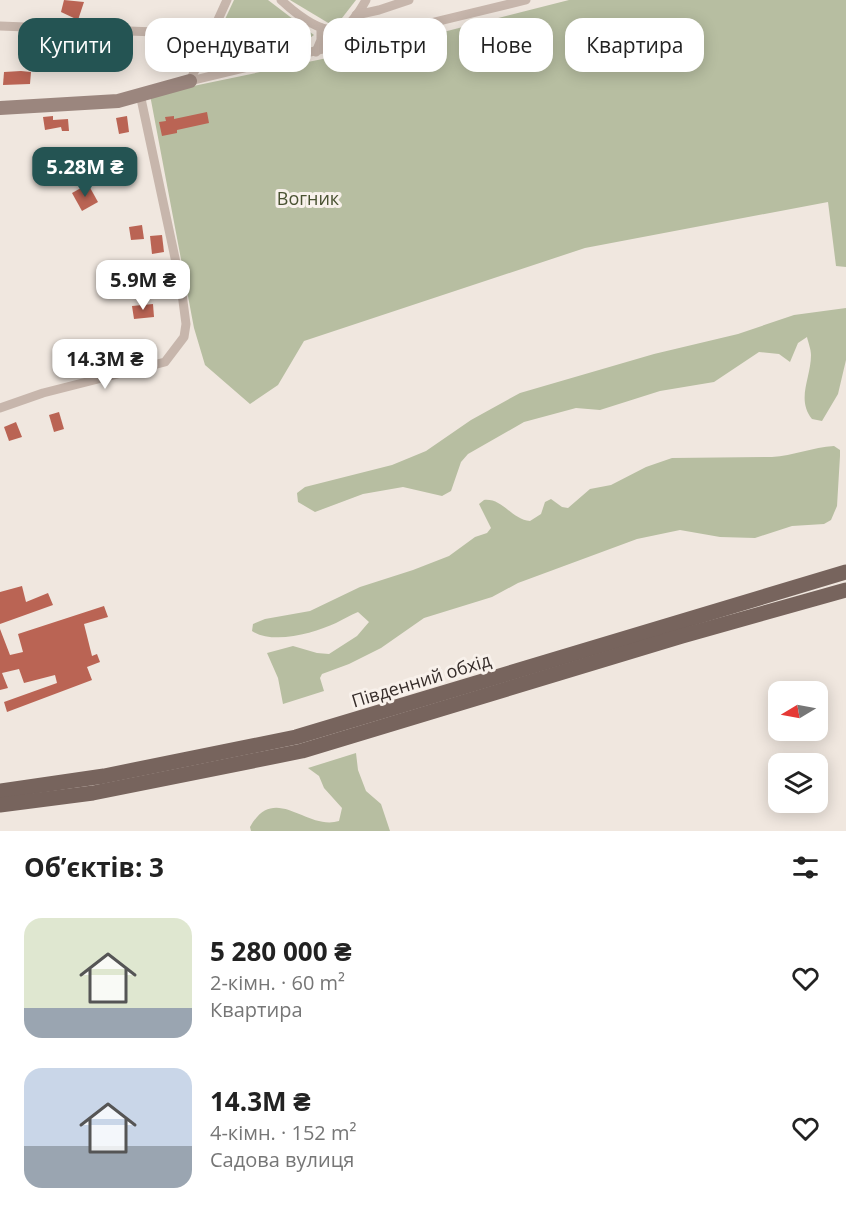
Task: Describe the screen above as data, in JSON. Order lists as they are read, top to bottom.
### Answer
{
  "streets": {
    "main road": ["Південний обхід"]
  },
  "parks": ["Вогник"],
  "north": "left",
  "page": {
    "chip": [
      "Купити",
      "Орендувати",
      "Фільтри",
      "Нове",
      "Квартира"
    ],
    "price": ["5.28M ₴", "5.9M ₴", "14.3M ₴"],
    "heading": "Об’єктів: 3",
    "list": [
      {
        "name": "5 280 000 ₴",
        "note": "2-кімн. · 60 m² · Квартира"
      },
      {
        "name": "14.3M ₴",
        "note": "4-кімн. · 152 m² · Садова вулиця"
      }
    ]
  }
}
